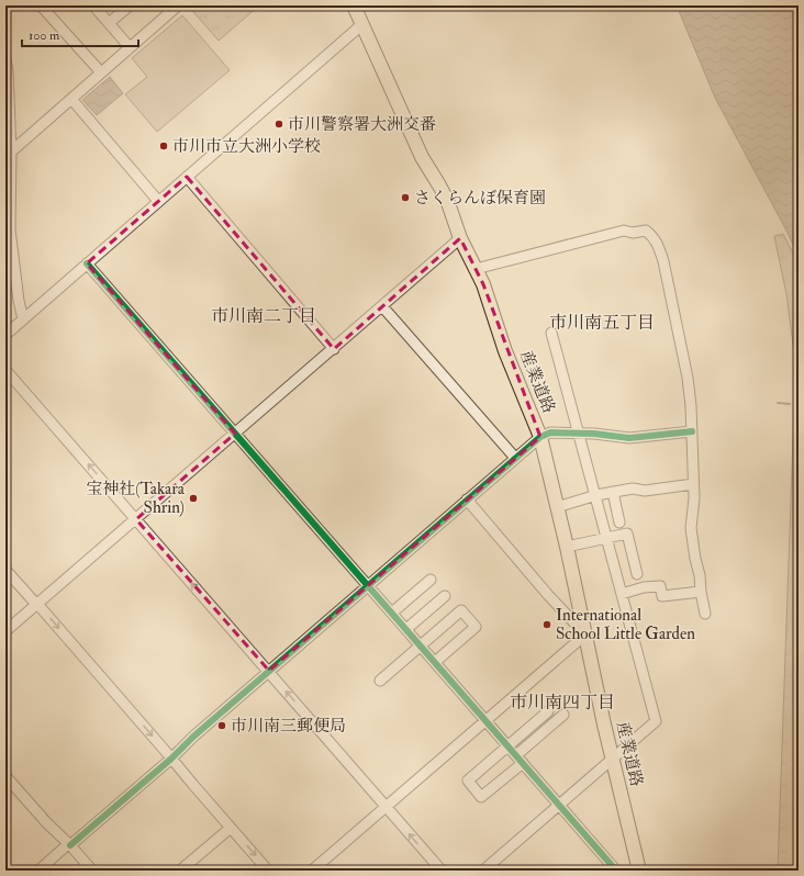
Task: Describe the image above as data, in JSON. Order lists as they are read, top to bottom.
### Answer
{
  "streets": {
    "main road": ["産業道路"]
  },
  "districts": ["市川南二丁目", "市川南五丁目", "市川南四丁目"],
  "places": [
    "市川警察署大洲交番",
    "市川市立大洲小学校",
    "さくらんぼ保育園",
    "宝神社(Takara Shrin)",
    "International School Little Garden",
    "市川南三郵便局"
  ],
  "scale_bar": "100 m"
}
